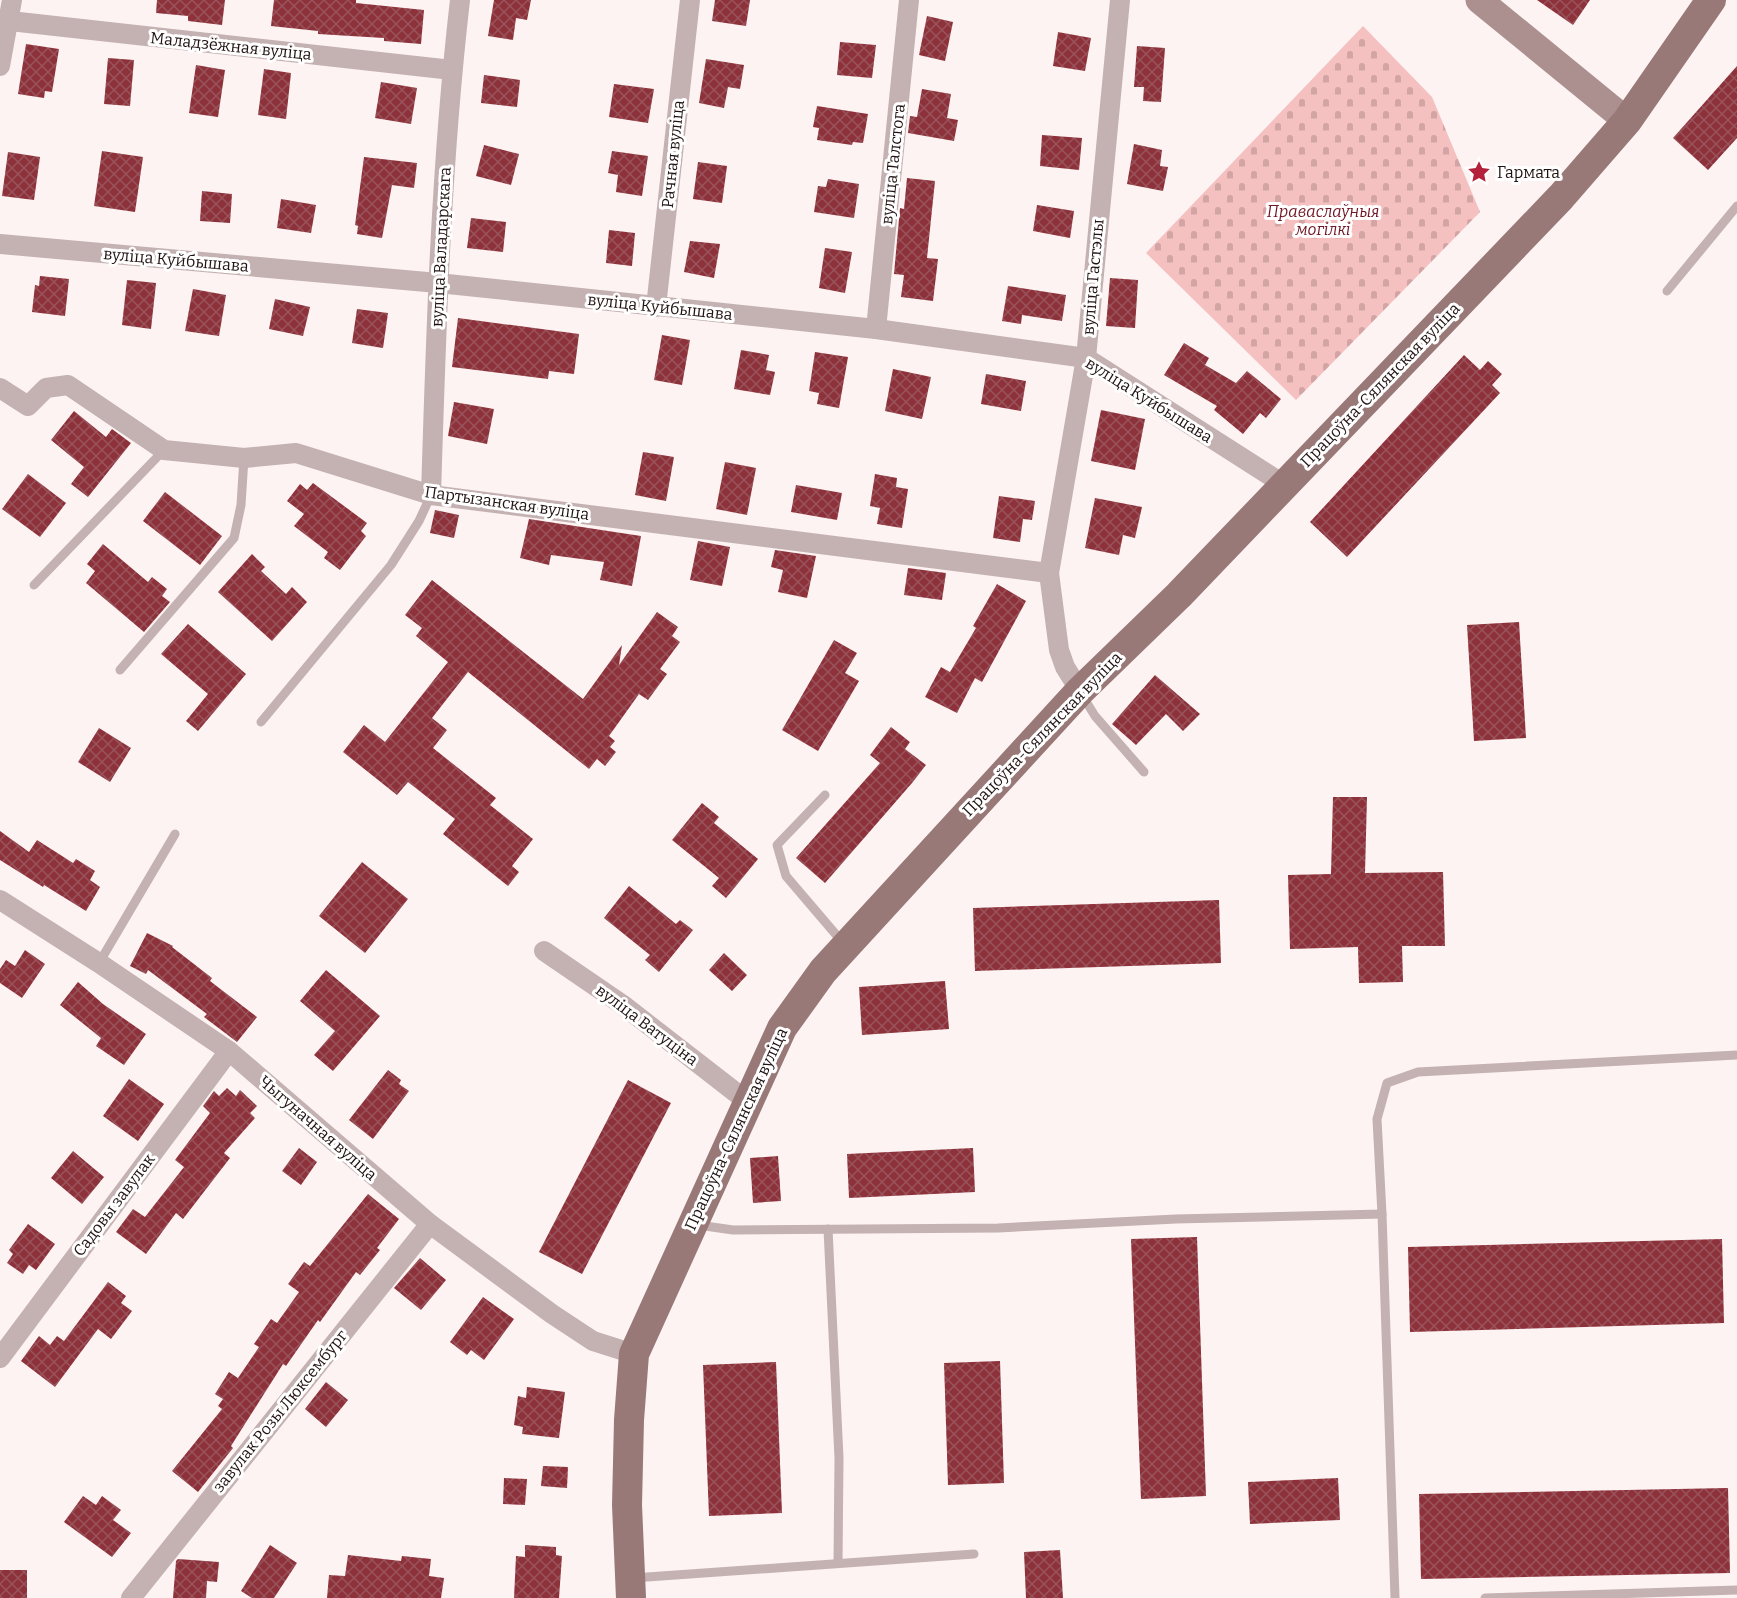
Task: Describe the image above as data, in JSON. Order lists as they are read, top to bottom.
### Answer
{
  "streets": {
    "main road": ["Працоўна-Сялянская вуліца"],
    "street": [
      "Маладзёжная вуліца",
      "Рачная вуліца",
      "вуліца Талстога",
      "вуліца Валадарскага",
      "вуліца Куйбышава",
      "вуліца Гастэлы",
      "Партызанская вуліца",
      "вуліца Ватуціна",
      "Чыгуначная вуліца",
      "Садовы завулак",
      "завулак Розы Люксембург"
    ]
  },
  "crossings": [
    ["Маладзёжная вуліца", "вуліца Валадарскага"],
    ["Рачная вуліца", "вуліца Куйбышава"],
    ["вуліца Талстога", "вуліца Куйбышава"],
    ["вуліца Валадарскага", "вуліца Куйбышава"],
    ["вуліца Валадарскага", "Партызанская вуліца"],
    ["вуліца Куйбышава", "вуліца Гастэлы"],
    ["вуліца Куйбышава", "Працоўна-Сялянская вуліца"],
    ["вуліца Гастэлы", "Працоўна-Сялянская вуліца"],
    ["вуліца Гастэлы", "Партызанская вуліца"],
    ["Працоўна-Сялянская вуліца", "вуліца Ватуціна"],
    ["Працоўна-Сялянская вуліца", "Чыгуначная вуліца"],
    ["Чыгуначная вуліца", "Садовы завулак"],
    ["Чыгуначная вуліца", "завулак Розы Люксембург"]
  ],
  "parks": ["Праваслаўныя могілкі"],
  "places": {
    "place": ["Гармата"]
  }
}
